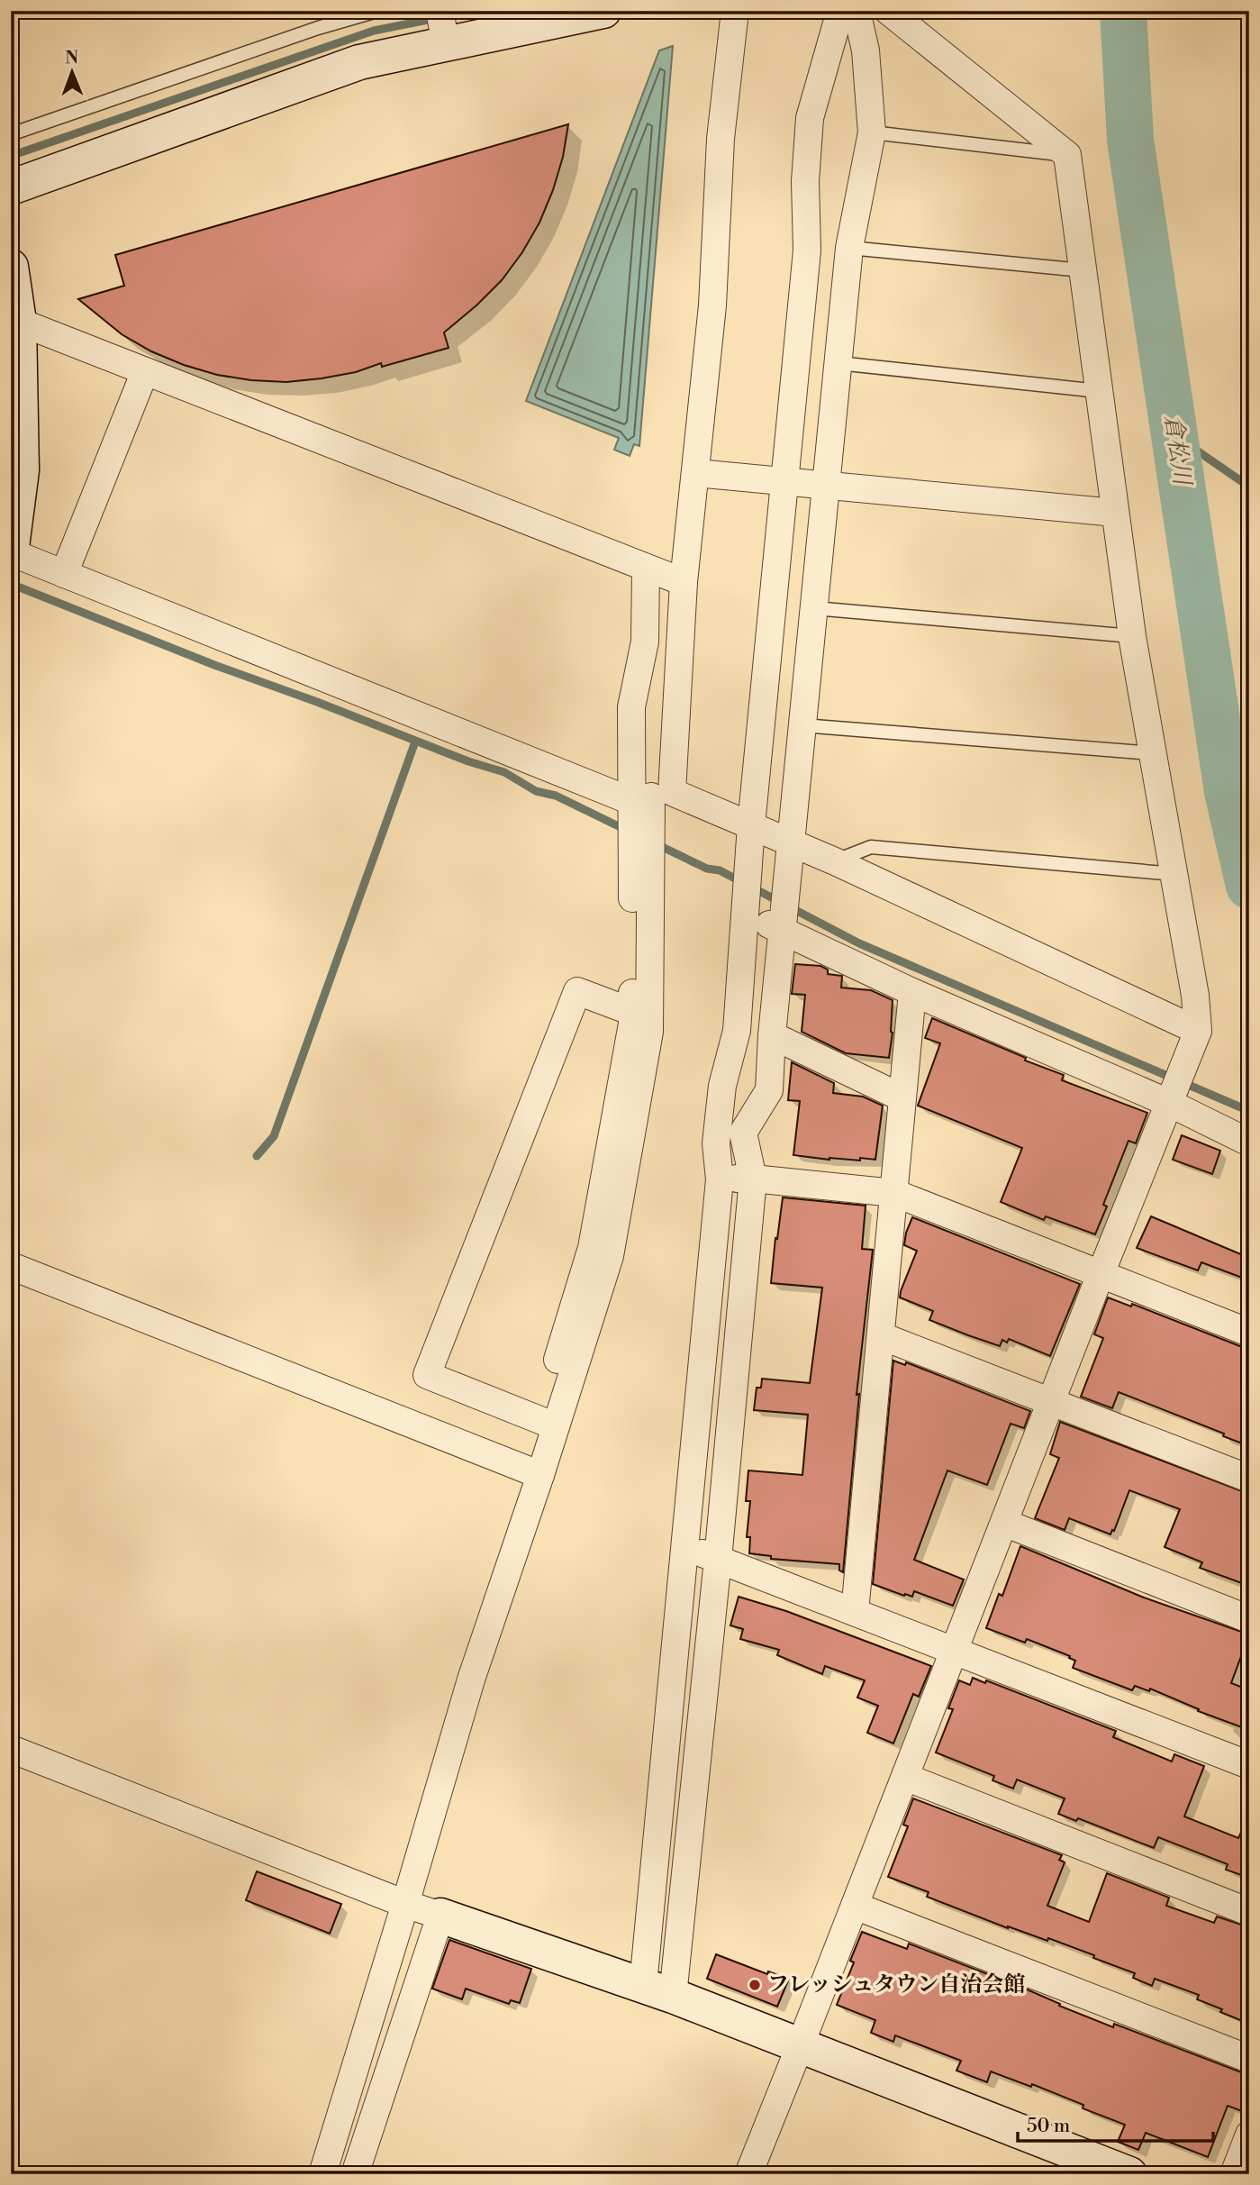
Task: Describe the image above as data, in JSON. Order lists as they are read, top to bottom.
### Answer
{
  "water": ["倉松川"],
  "places": ["フレッシュタウン自治会館"],
  "scale_bar": "50 m",
  "north": "top"
}
